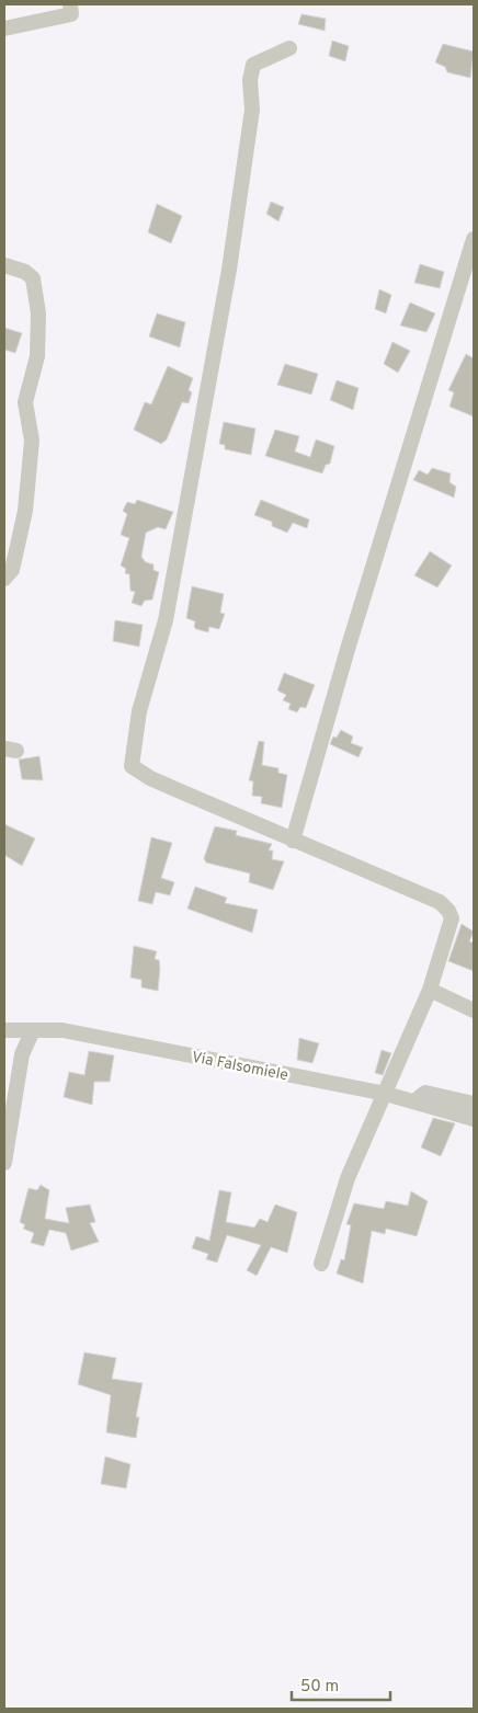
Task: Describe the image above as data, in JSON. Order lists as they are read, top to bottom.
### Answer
{
  "streets": {
    "street": ["Via Falsomiele"]
  },
  "scale_bar": "50 m"
}
